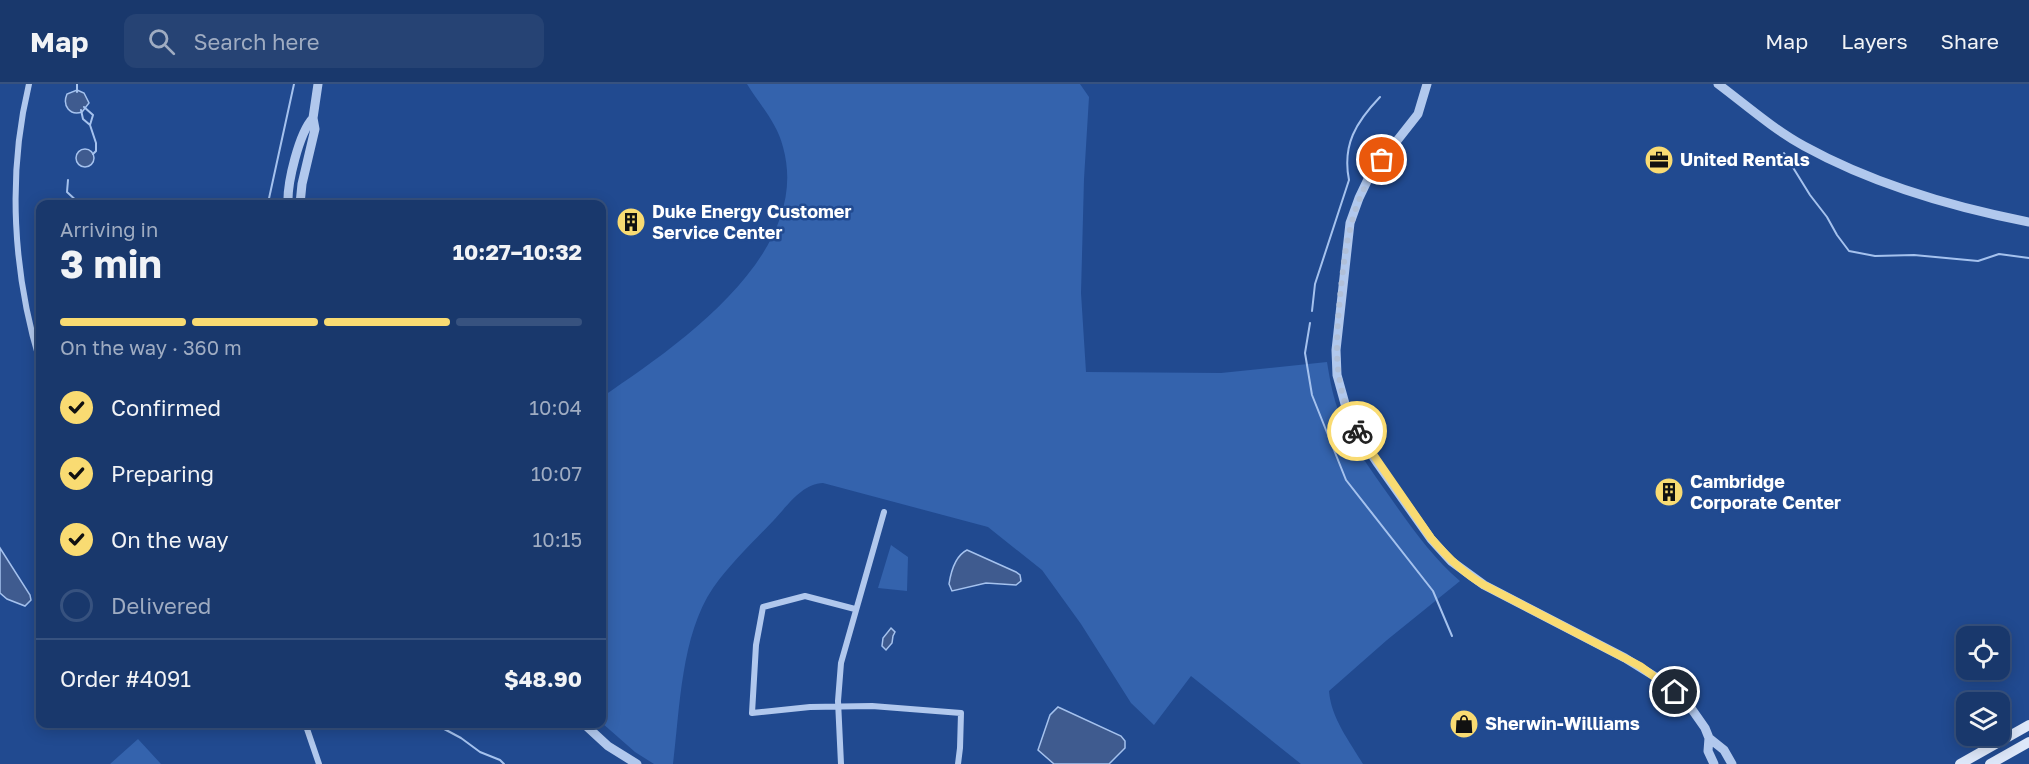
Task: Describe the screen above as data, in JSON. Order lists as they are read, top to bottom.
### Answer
{
  "places": {
    "office": ["United Rentals"],
    "building": ["Duke Energy Customer Service Center", "Cambridge Corporate Center"],
    "shop": ["Sherwin-Williams"]
  },
  "page": {
    "header": "Map",
    "search": "Search here",
    "nav": ["Map", "Layers", "Share"],
    "heading": ["3 min", "Arriving in", "10:27–10:32"],
    "panel": ["Order #4091", "$48.90"],
    "bar": "On the way · 360 m",
    "list": [
      ["Confirmed", "10:04"],
      ["Preparing", "10:07"],
      ["On the way", "10:15"],
      "Delivered"
    ]
  }
}
